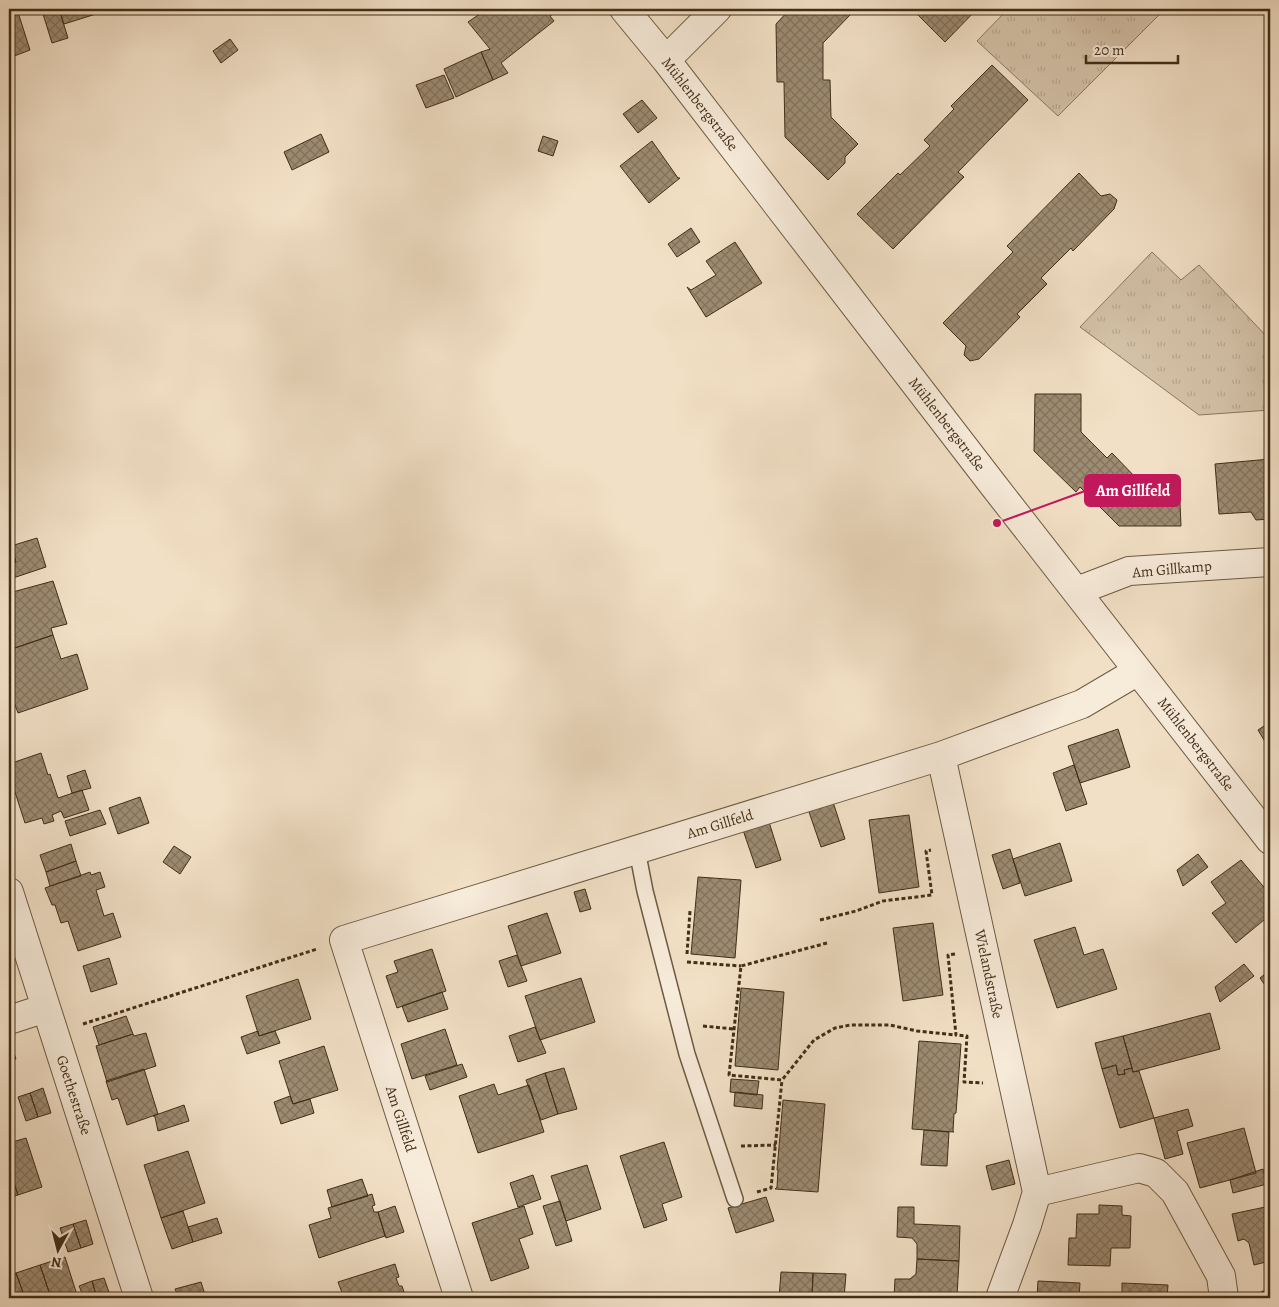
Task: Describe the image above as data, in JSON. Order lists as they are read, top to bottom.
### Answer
{
  "streets": {
    "street": [
      "Mühlenbergstraße",
      "Am Gillkamp",
      "Am Gillfeld",
      "Wielandstraße",
      "Goethestraße"
    ]
  },
  "crossings": [
    ["Mühlenbergstraße", "Am Gillkamp"],
    ["Mühlenbergstraße", "Am Gillfeld"],
    ["Am Gillfeld", "Wielandstraße"]
  ],
  "places": ["Am Gillfeld"],
  "scale_bar": "20 m",
  "north": "bottom"
}
